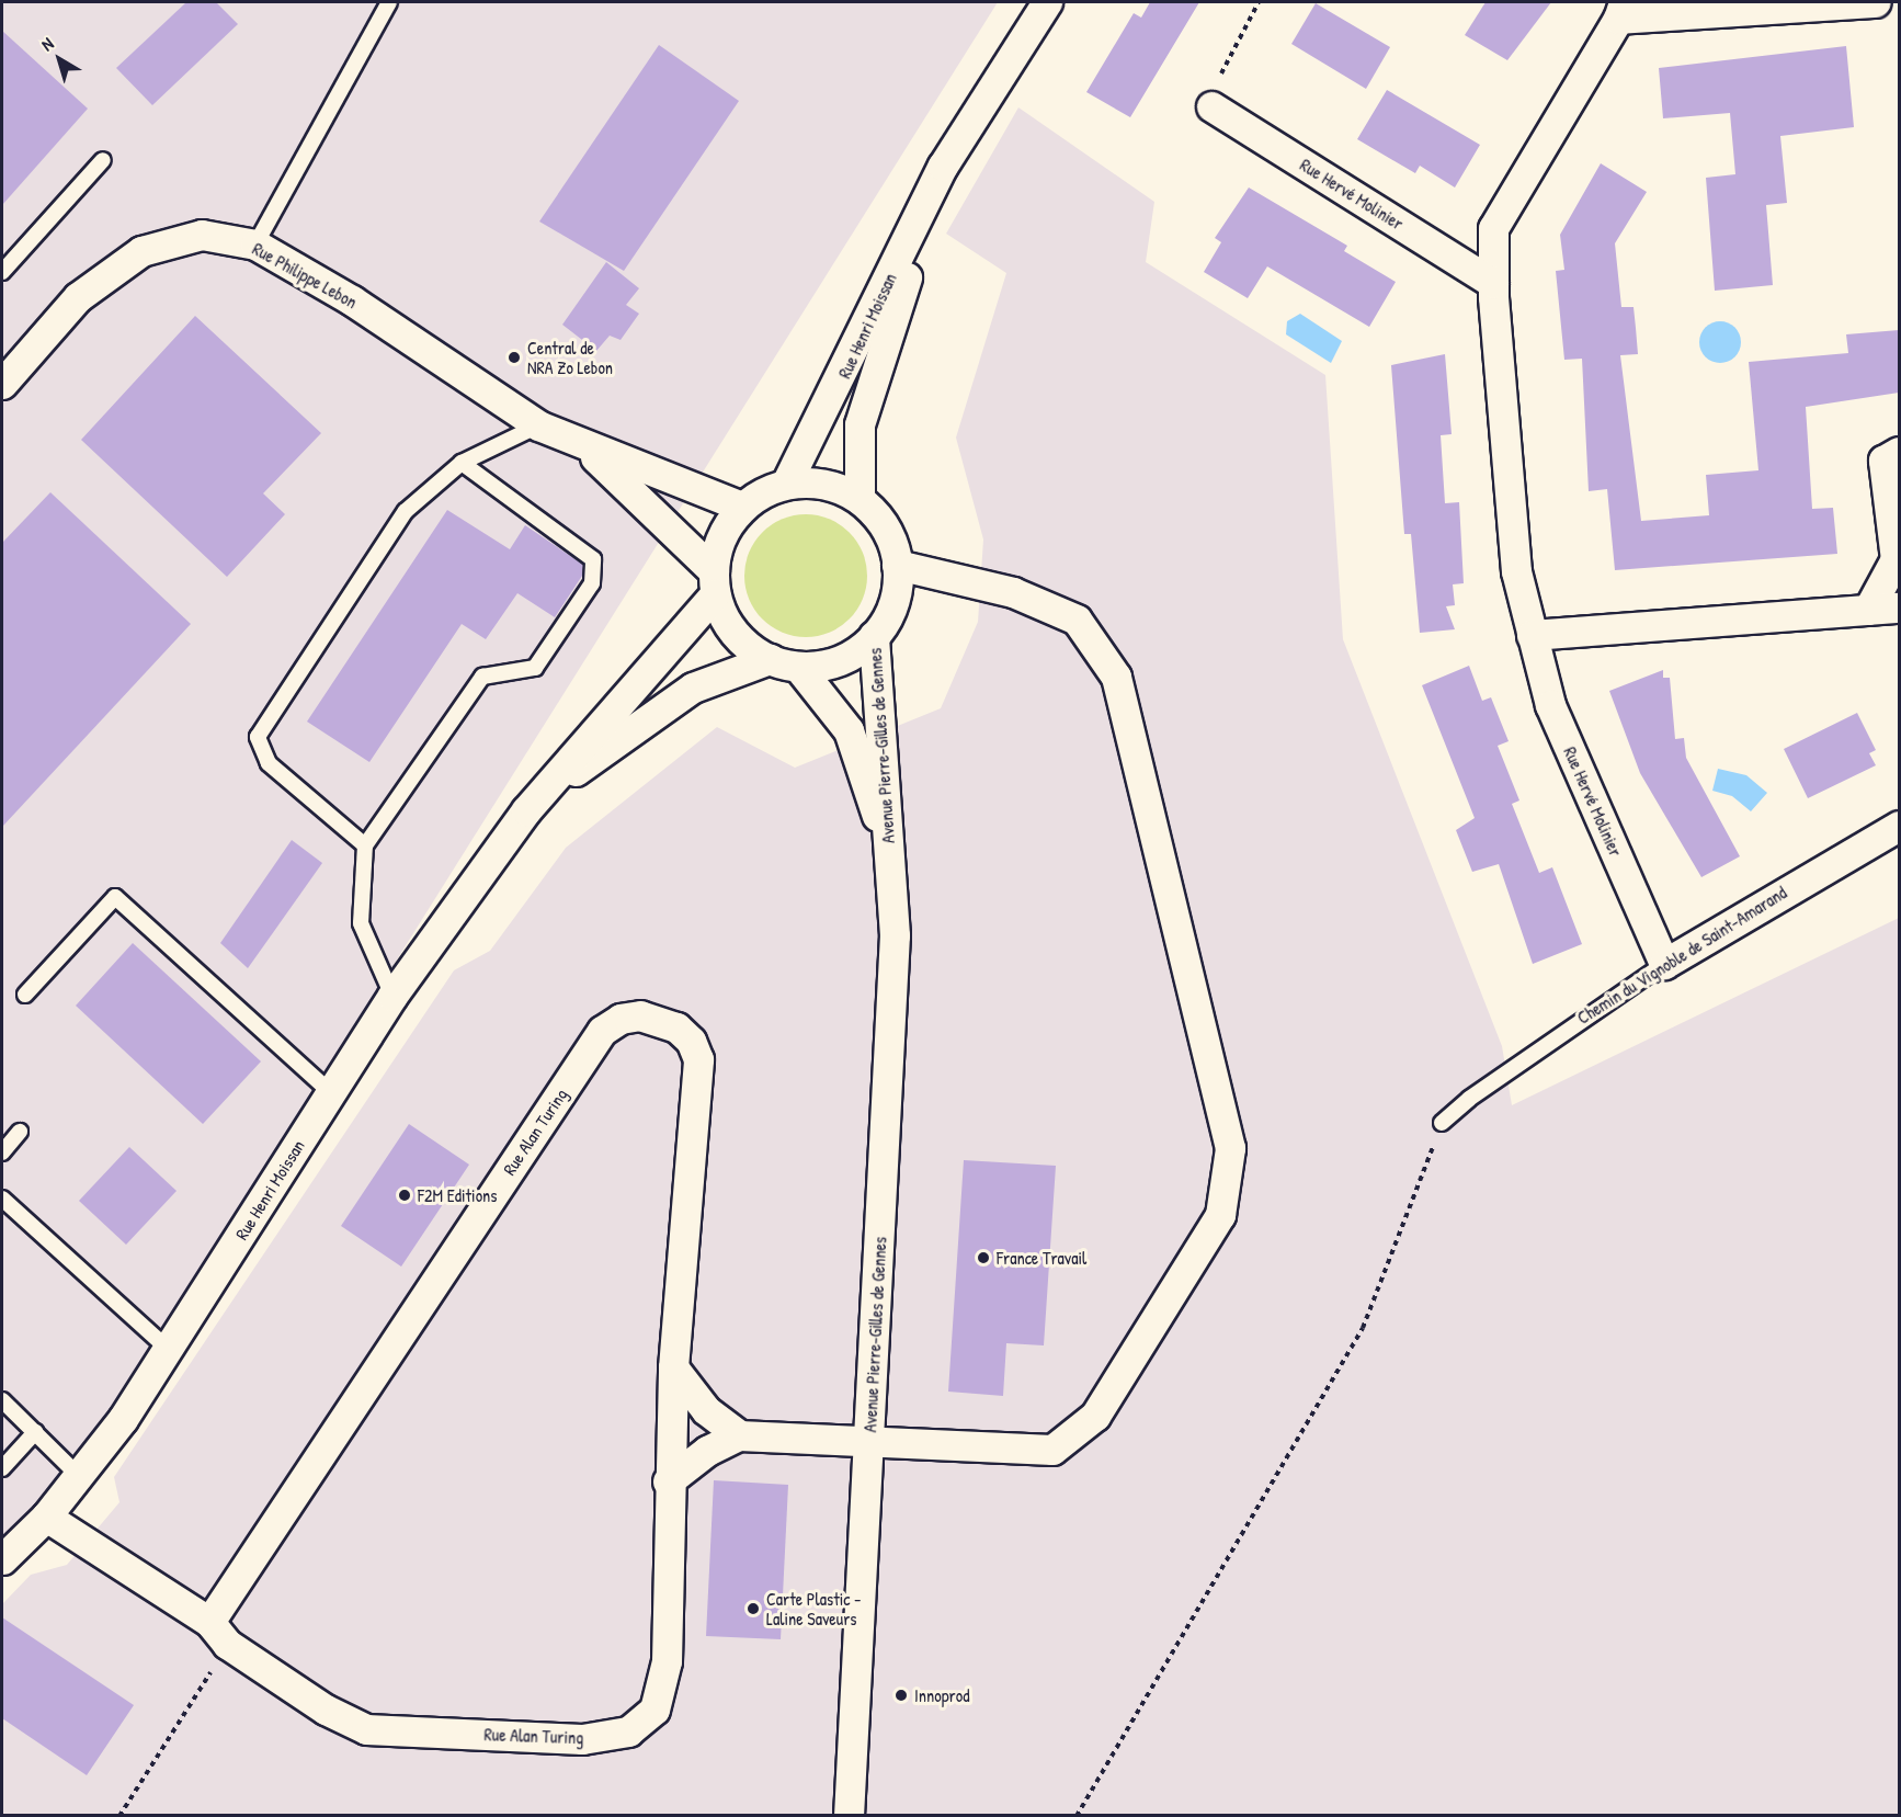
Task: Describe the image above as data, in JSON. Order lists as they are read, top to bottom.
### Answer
{
  "streets": {
    "street": [
      "Rue Hervé Molinier",
      "Rue Philippe Lebon",
      "Rue Henri Moissan",
      "Avenue Pierre-Gilles de Gennes",
      "Chemin du Vignoble de Saint-Amarand",
      "Rue Alan Turing"
    ]
  },
  "crossings": [
    ["Rue Hervé Molinier", "Chemin du Vignoble de Saint-Amarand"],
    ["Rue Philippe Lebon", "Rue Henri Moissan"],
    ["Rue Philippe Lebon", "Avenue Pierre-Gilles de Gennes"],
    ["Rue Henri Moissan", "Avenue Pierre-Gilles de Gennes"],
    ["Rue Henri Moissan", "Rue Alan Turing"]
  ],
  "places": [
    "Central de NRA Zo Lebon",
    "F2M Editions",
    "France Travail",
    "Carte Plastic - Laline Saveurs",
    "Innoprod"
  ],
  "north": "top left"
}
